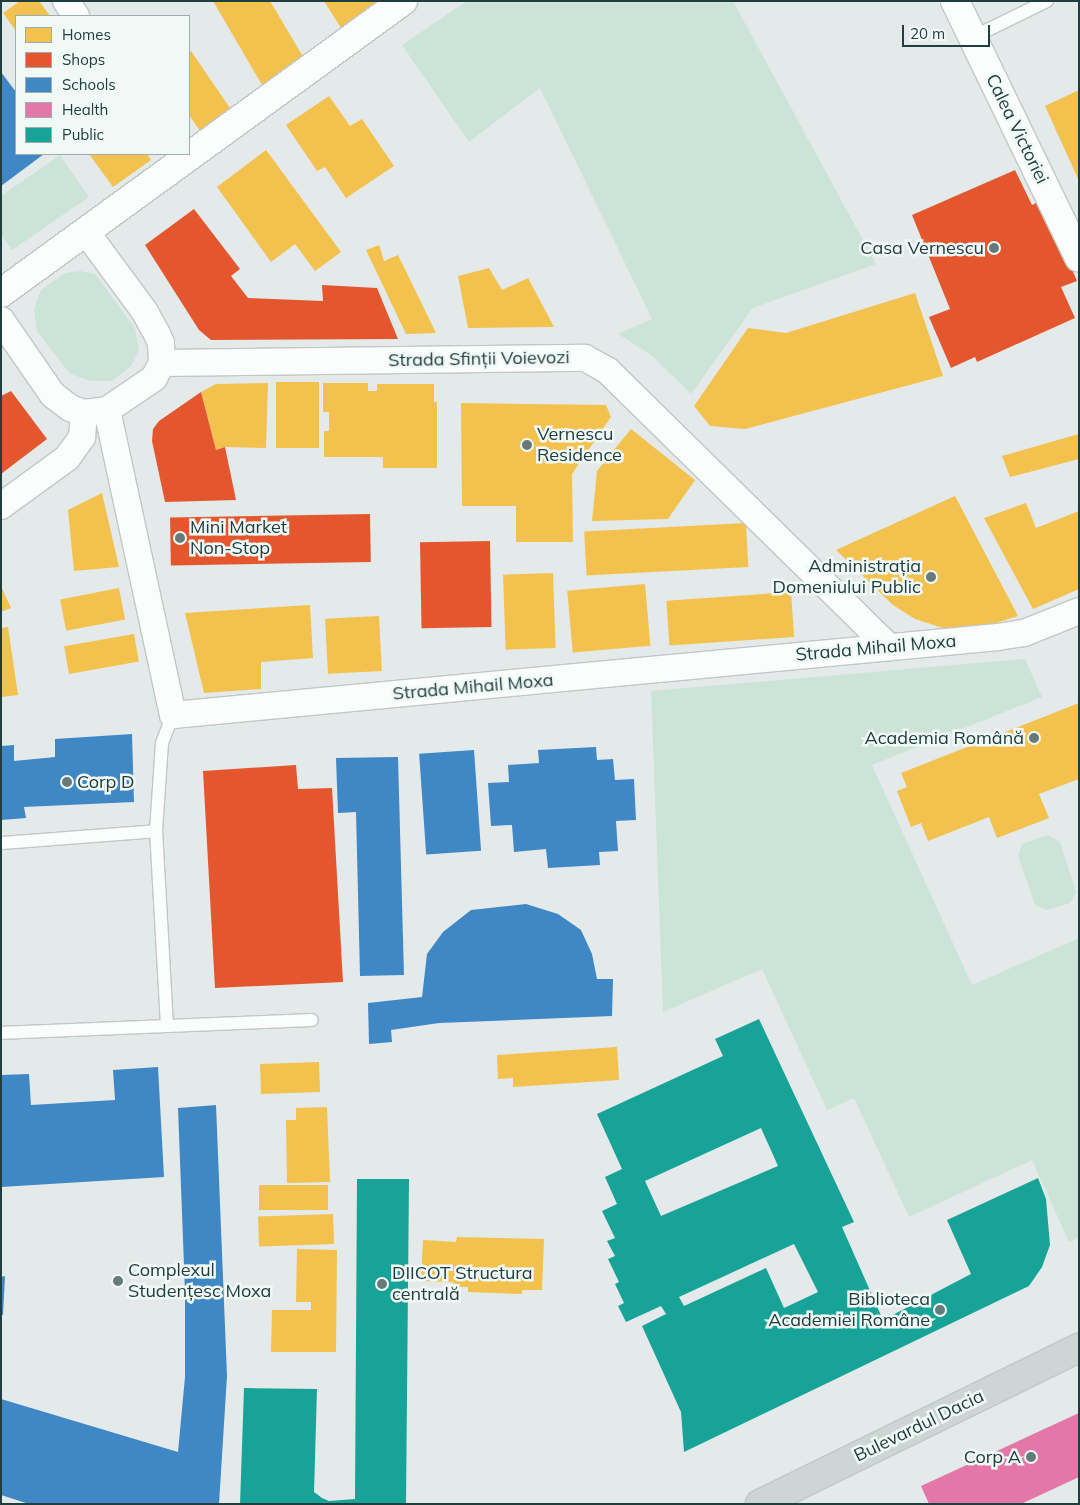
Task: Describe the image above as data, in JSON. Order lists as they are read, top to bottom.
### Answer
{
  "streets": {
    "main road": ["Bulevardul Dacia"],
    "street": ["Calea Victoriei", "Strada Sfinții Voievozi", "Strada Mihail Moxa"]
  },
  "crossings": [
    ["Strada Sfinții Voievozi", "Strada Mihail Moxa"]
  ],
  "places": [
    "Casa Vernescu",
    "Vernescu Residence",
    "Mini Market Non-Stop",
    "Administrația Domeniului Public",
    "Academia Română",
    "Corp D",
    "Complexul Studențesc Moxa",
    "DIICOT Structura centrală",
    "Biblioteca Academiei Române",
    "Corp A"
  ],
  "legend": [
    "Homes",
    "Shops",
    "Schools",
    "Health",
    "Public"
  ],
  "scale_bar": "20 m"
}
